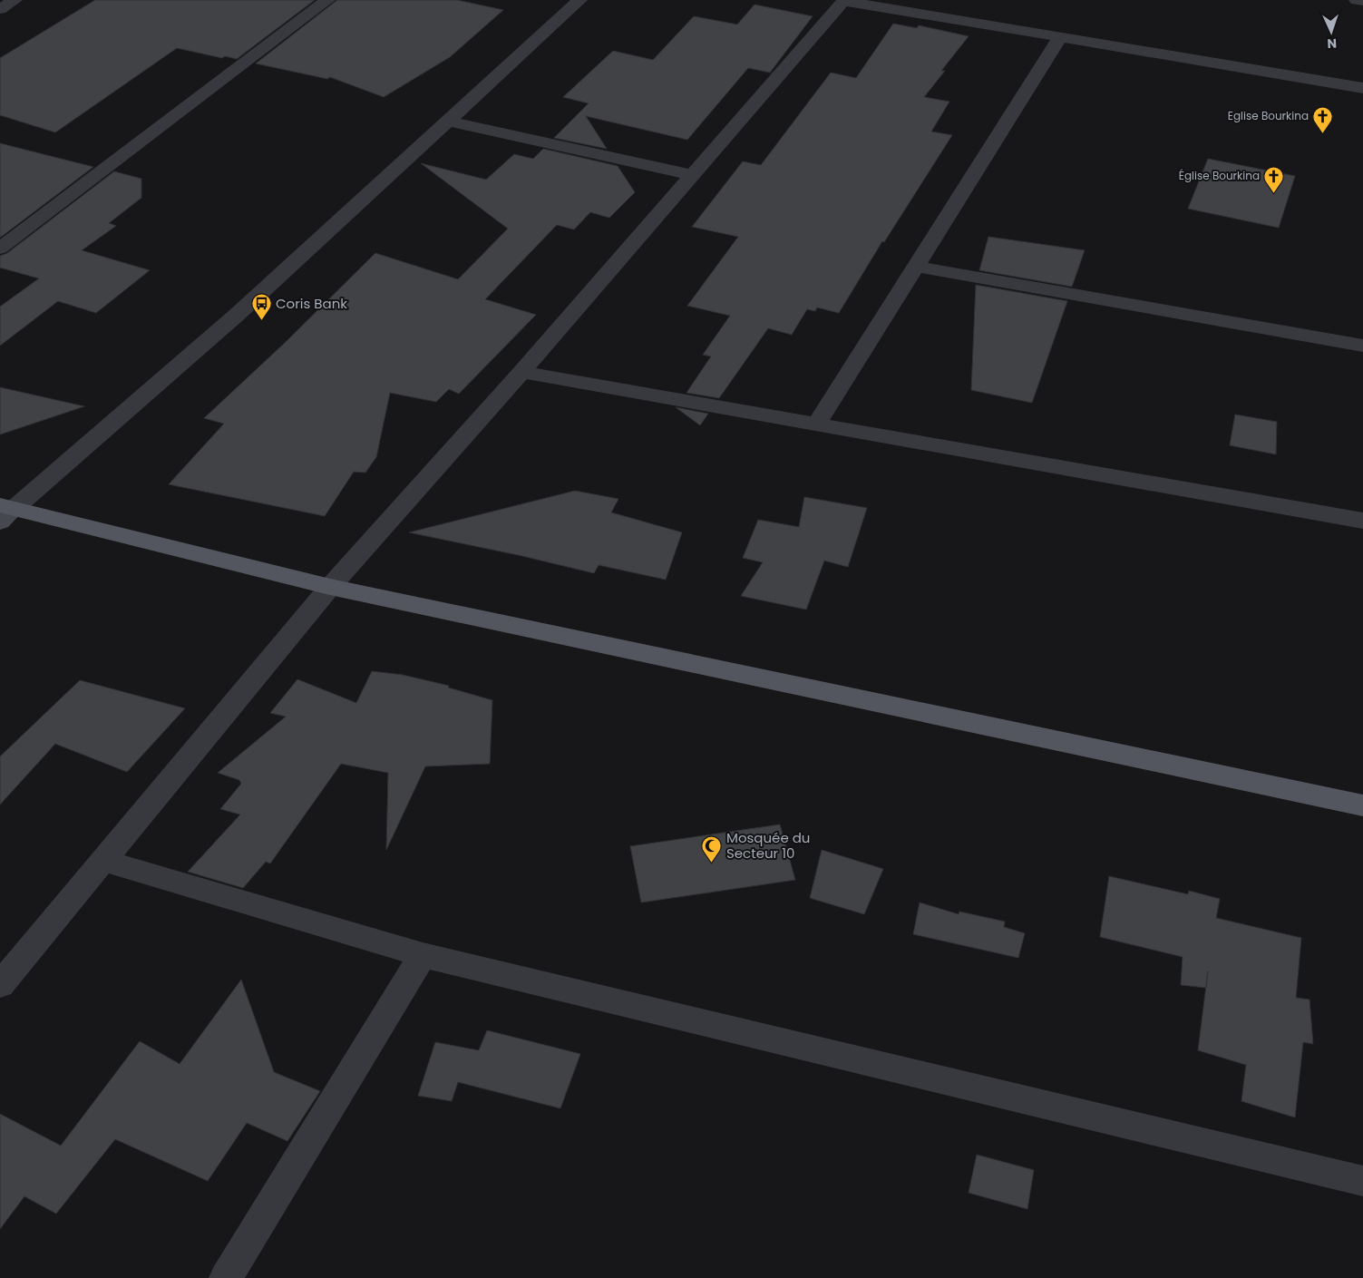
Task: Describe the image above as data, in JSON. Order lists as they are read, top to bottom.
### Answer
{
  "places": {
    "church": ["Eglise Bourkina", "Église Bourkina"],
    "bus stop": ["Coris Bank"],
    "mosque": ["Mosquée du Secteur 10"]
  },
  "north": "bottom"
}
